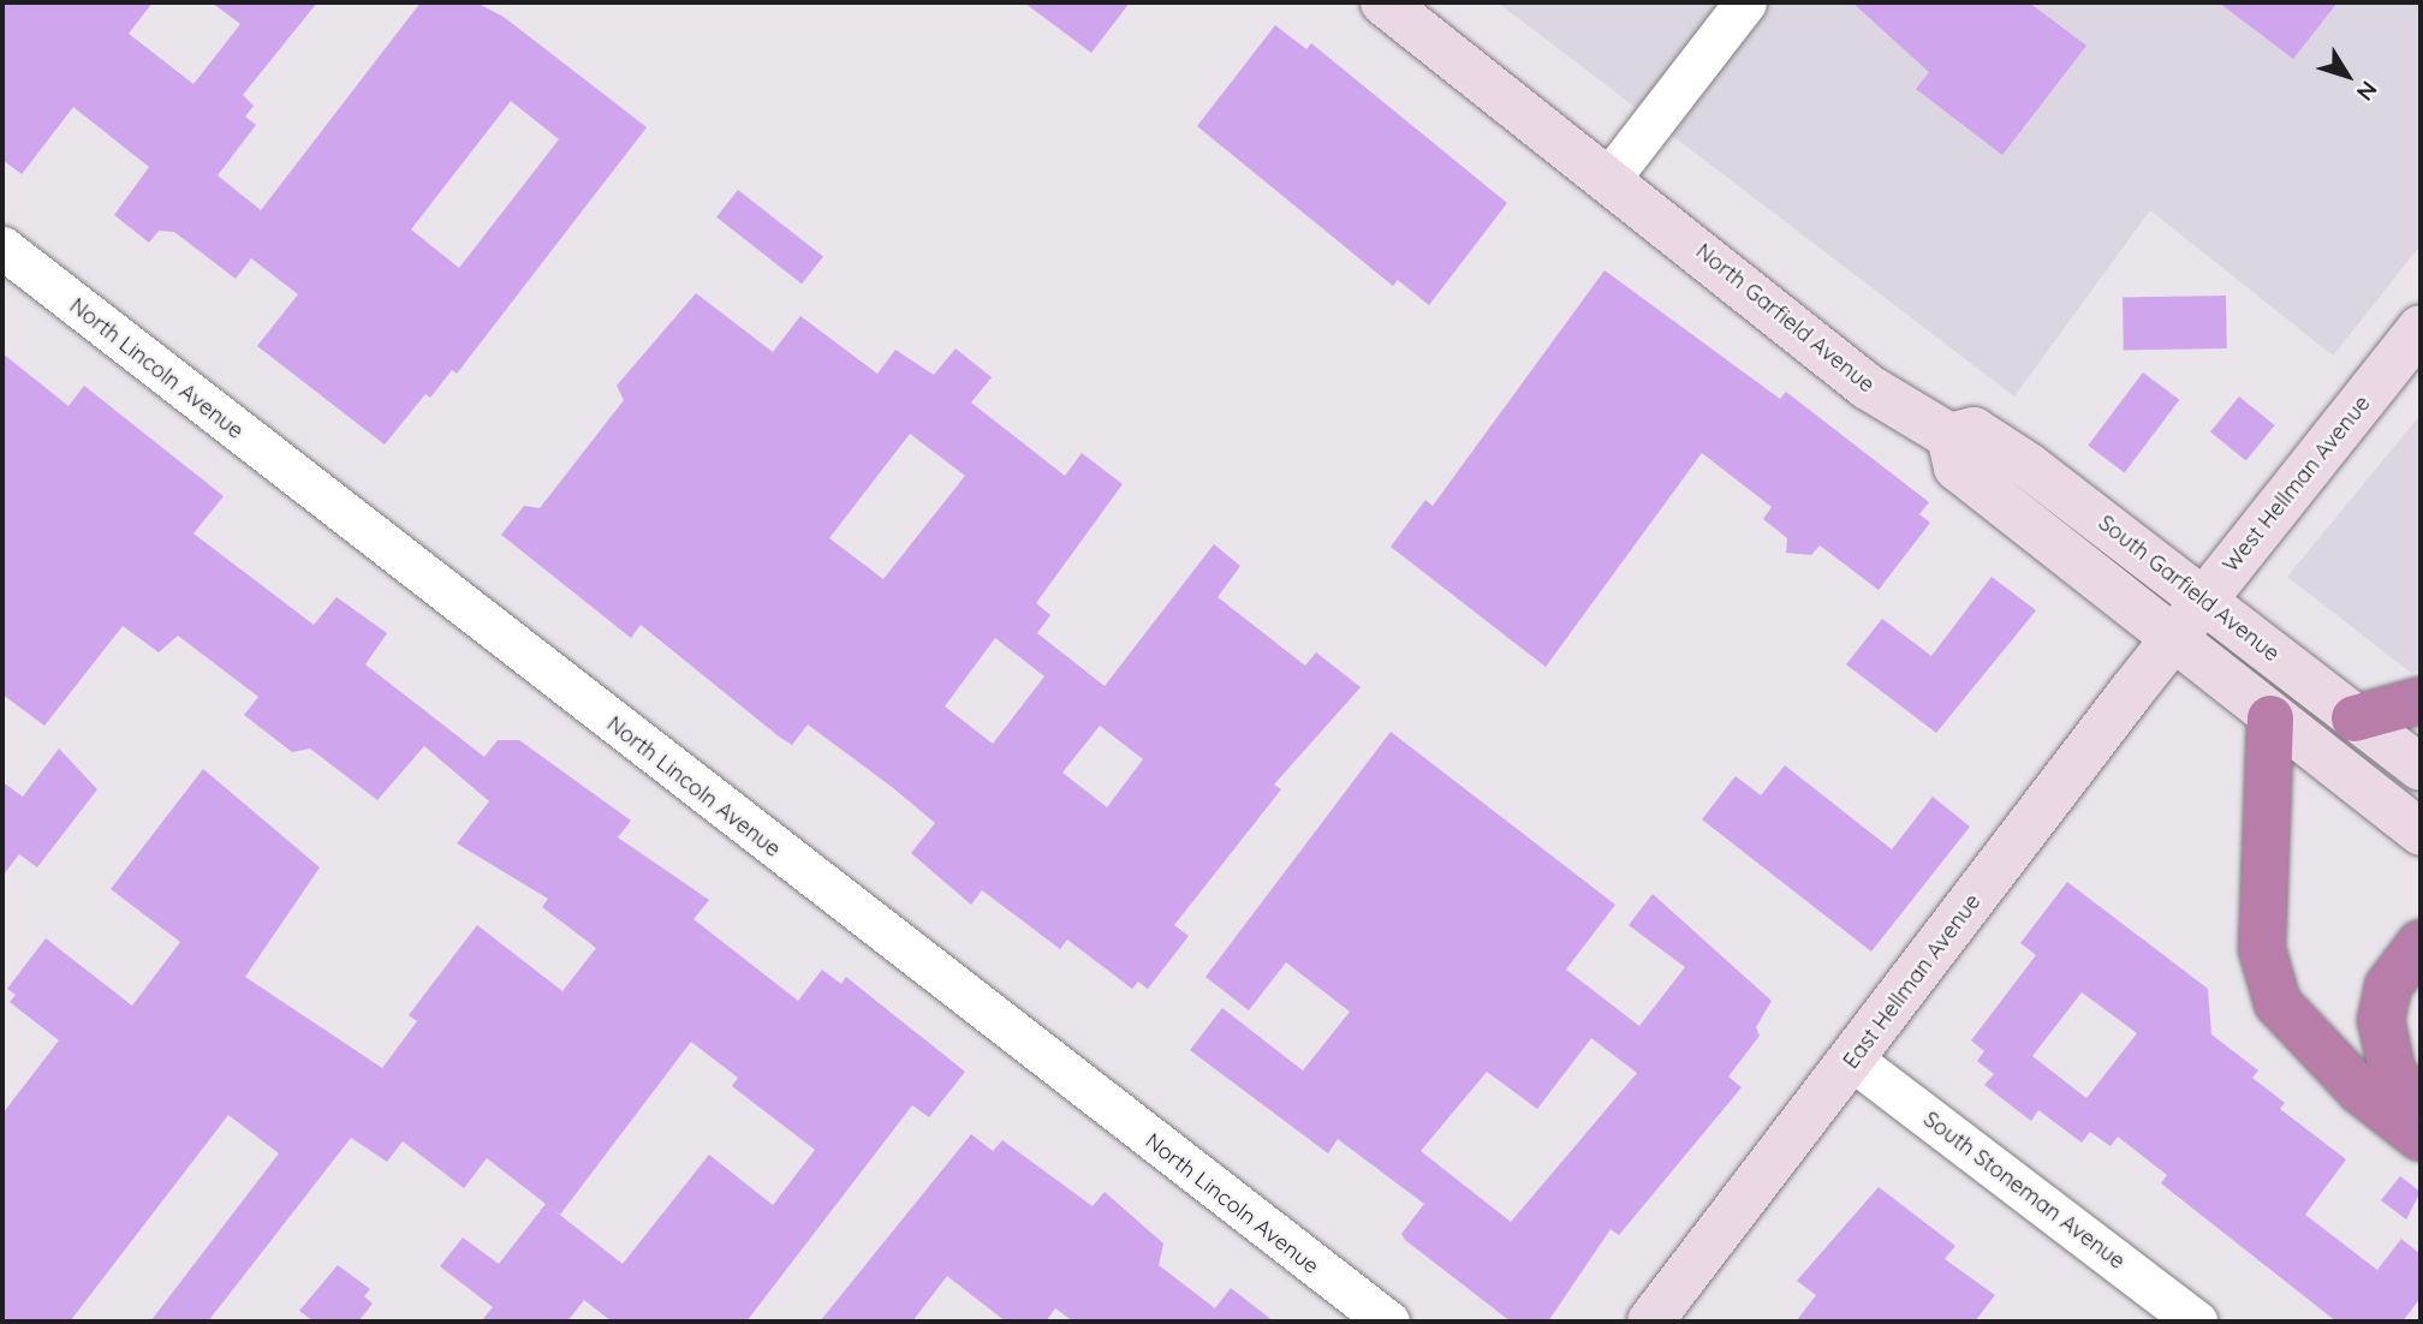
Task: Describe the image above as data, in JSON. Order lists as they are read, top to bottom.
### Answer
{
  "streets": {
    "main road": [
      "North Garfield Avenue",
      "West Hellman Avenue",
      "South Garfield Avenue",
      "East Hellman Avenue"
    ],
    "street": ["North Lincoln Avenue", "South Stoneman Avenue"]
  },
  "crossings": [
    ["North Garfield Avenue", "South Garfield Avenue"],
    ["West Hellman Avenue", "South Garfield Avenue"],
    ["West Hellman Avenue", "East Hellman Avenue"],
    ["East Hellman Avenue", "South Stoneman Avenue"]
  ],
  "north": "bottom right"
}
